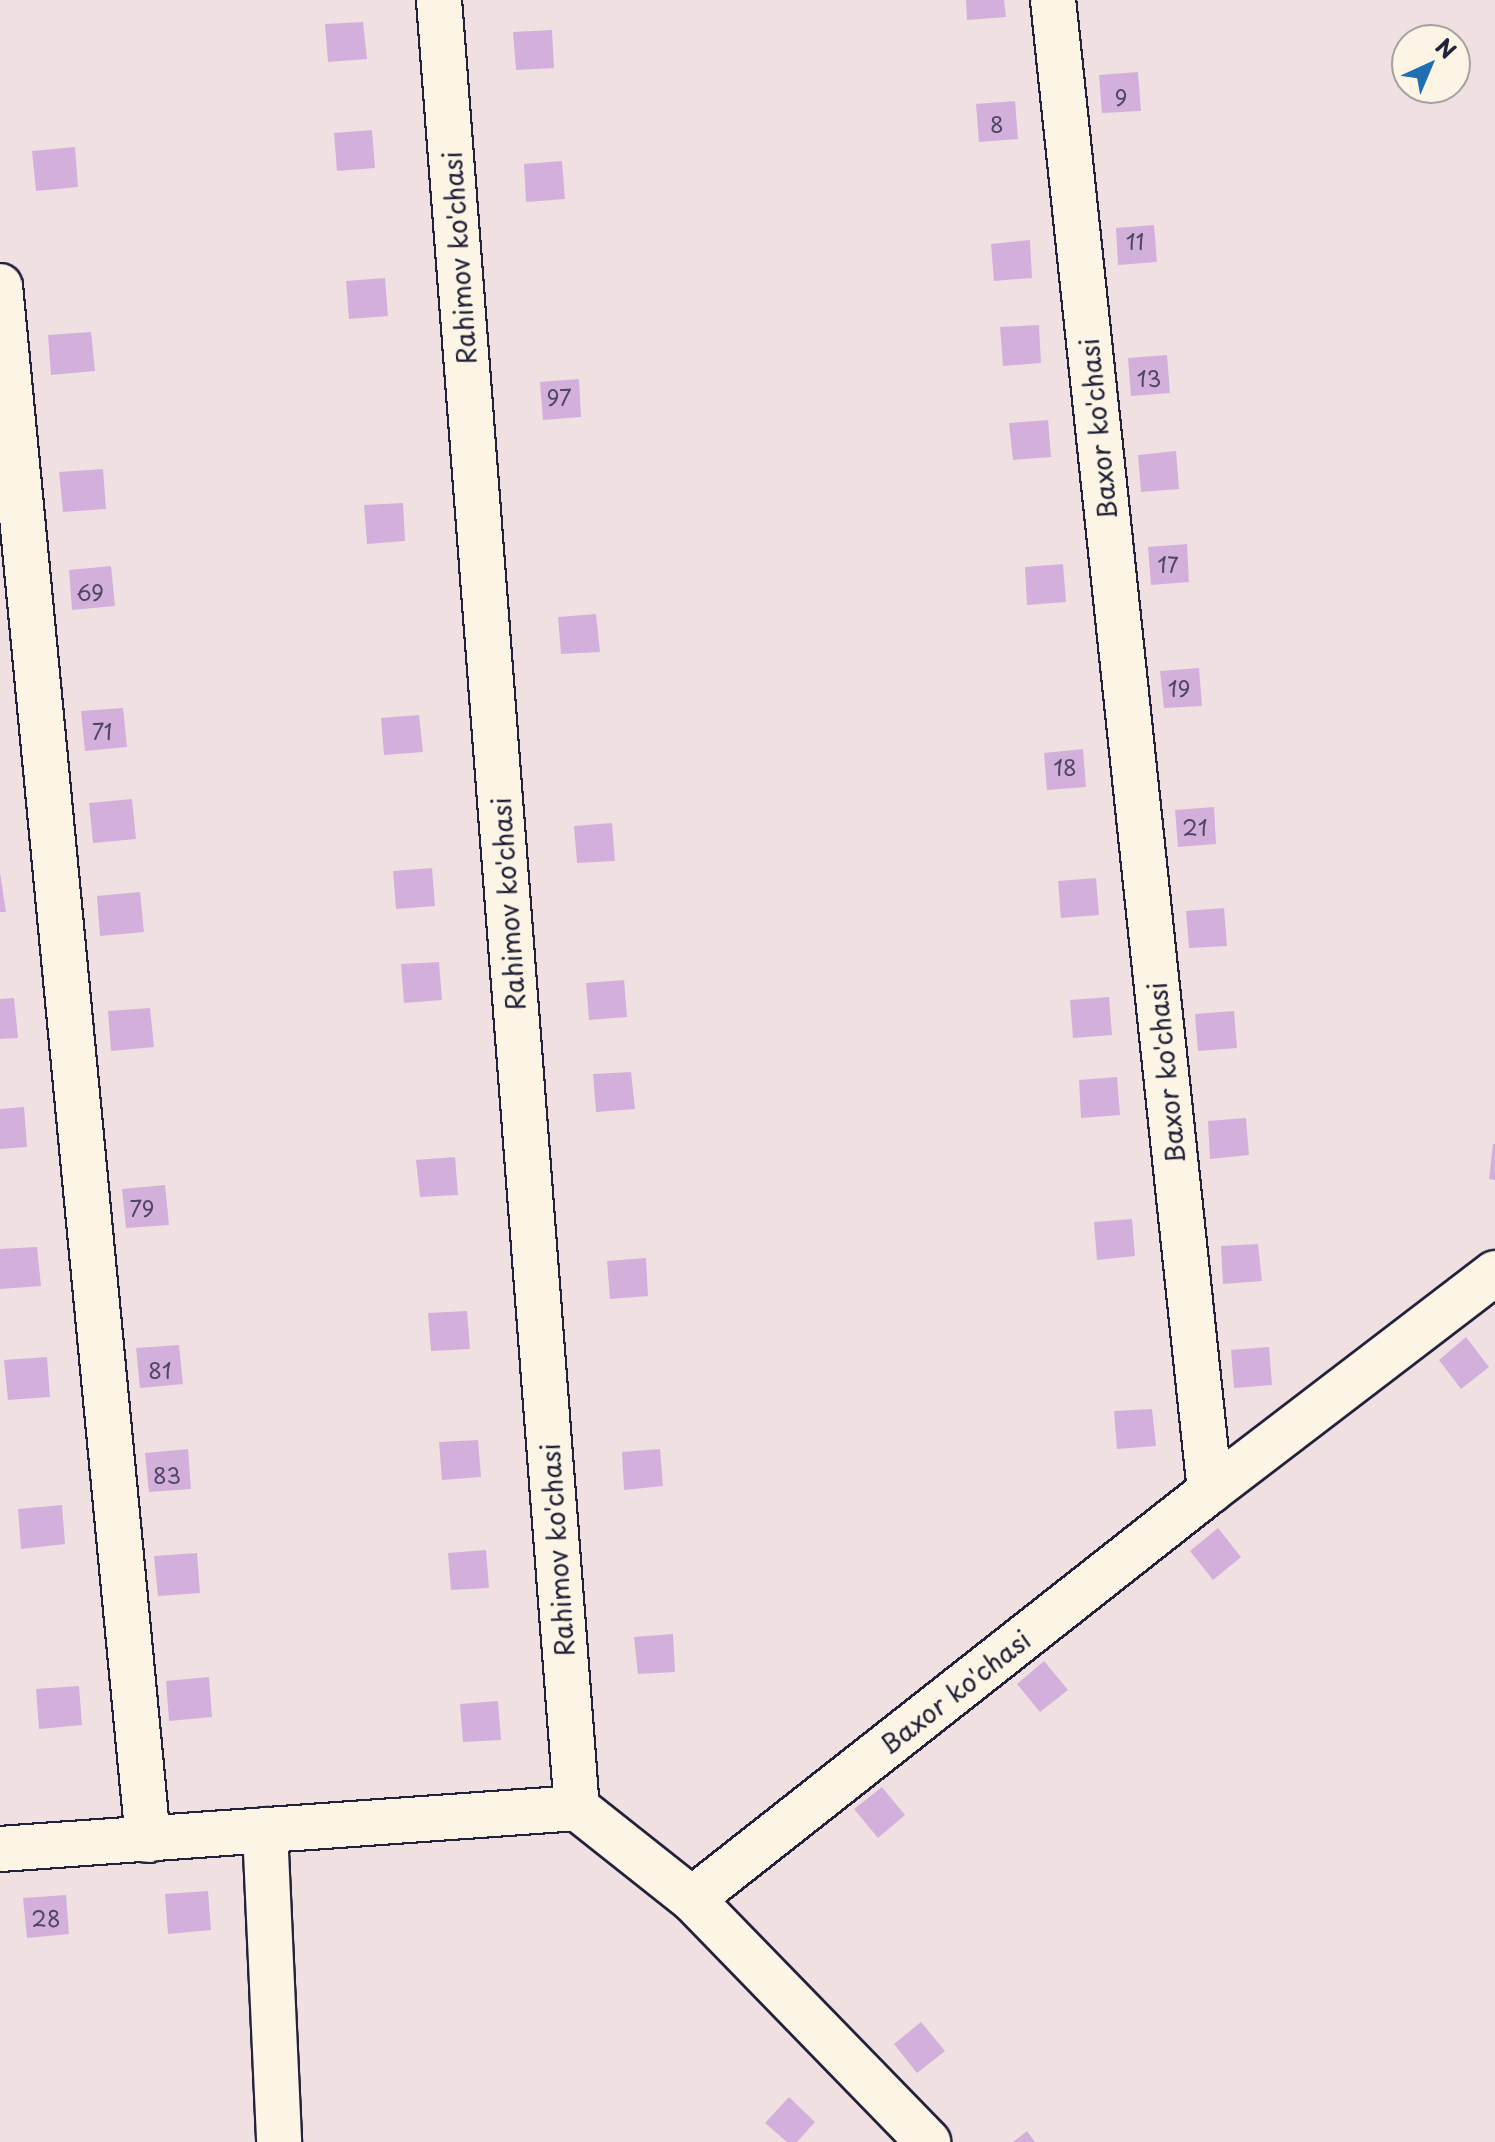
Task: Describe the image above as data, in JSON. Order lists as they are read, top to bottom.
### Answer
{
  "streets": {
    "street": ["Rahimov ko'chasi", "Baxor ko'chasi"]
  },
  "house_numbers": [
    "9",
    "8",
    "11",
    "13",
    "97",
    "17",
    "69",
    "19",
    "71",
    "18",
    "21",
    "79",
    "81",
    "83",
    "28"
  ],
  "north": "top right"
}
